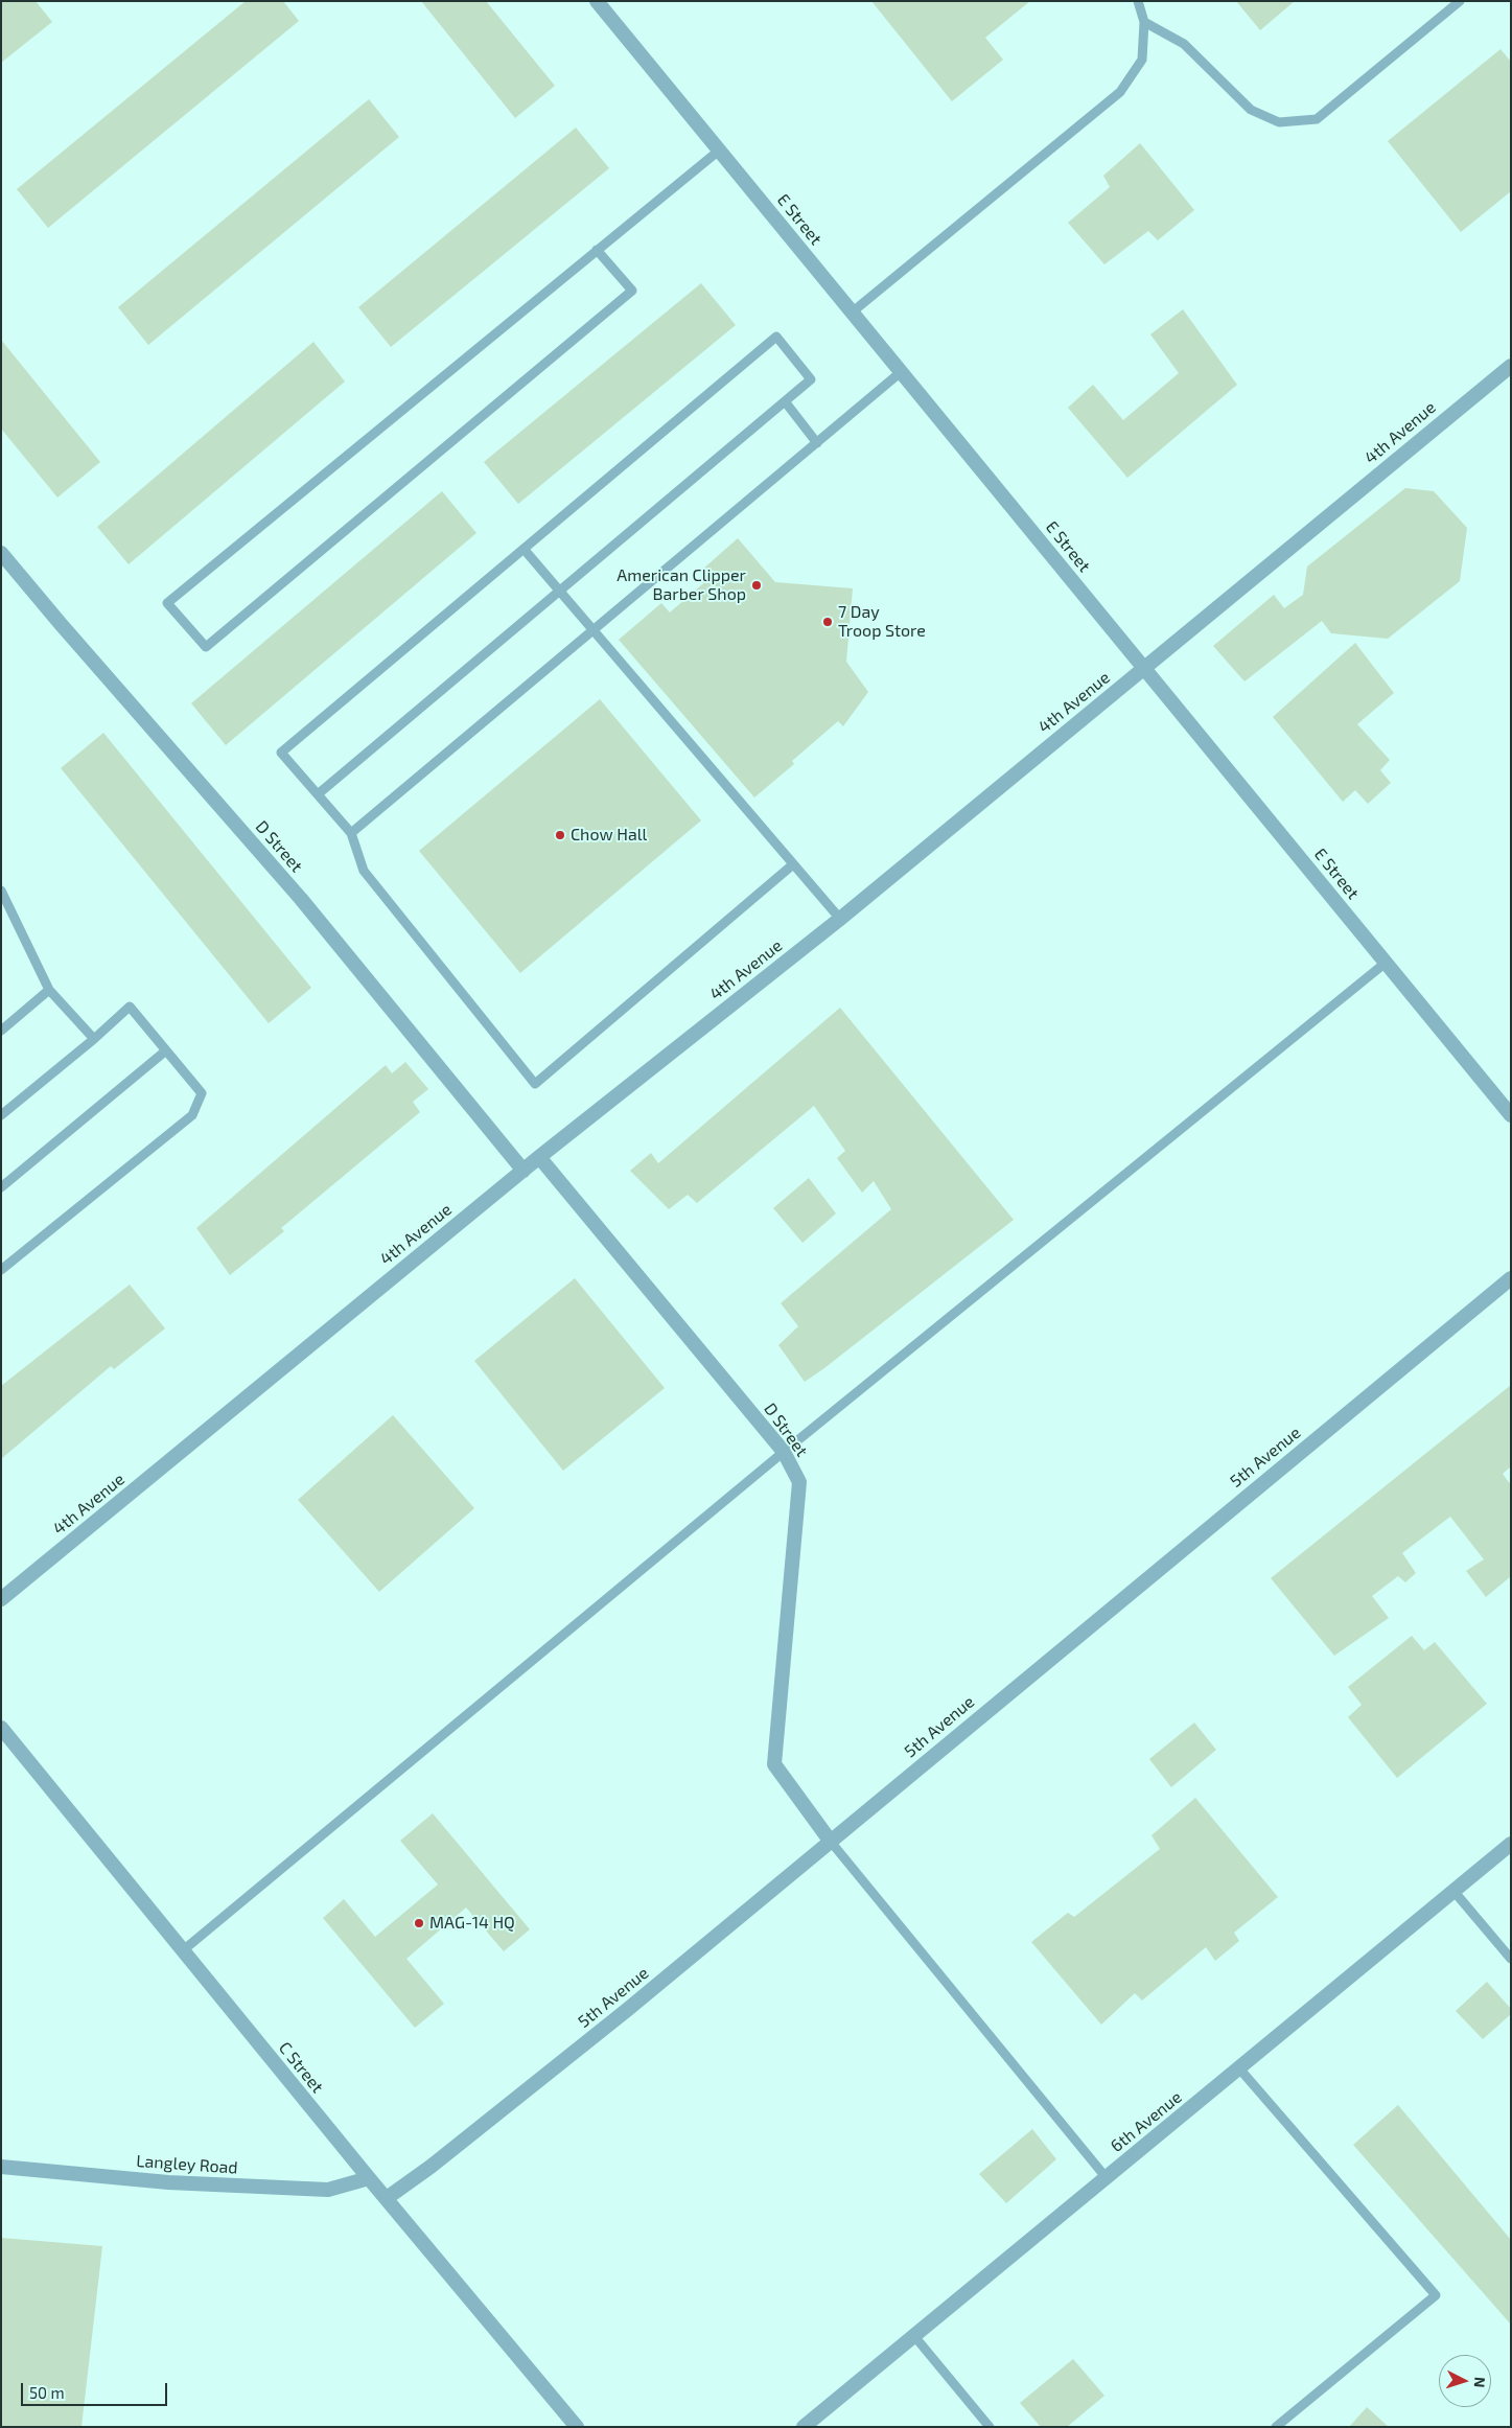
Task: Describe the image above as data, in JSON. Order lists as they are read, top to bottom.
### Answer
{
  "streets": {
    "street": [
      "E Street",
      "4th Avenue",
      "D Street",
      "5th Avenue",
      "C Street",
      "6th Avenue",
      "Langley Road"
    ]
  },
  "crossings": [
    ["E Street", "4th Avenue"],
    ["4th Avenue", "D Street"],
    ["D Street", "5th Avenue"],
    ["5th Avenue", "C Street"],
    ["C Street", "Langley Road"]
  ],
  "places": [
    "American Clipper Barber Shop",
    "7 Day Troop Store",
    "Chow Hall",
    "MAG-14 HQ"
  ],
  "scale_bar": "50 m",
  "north": "right"
}
